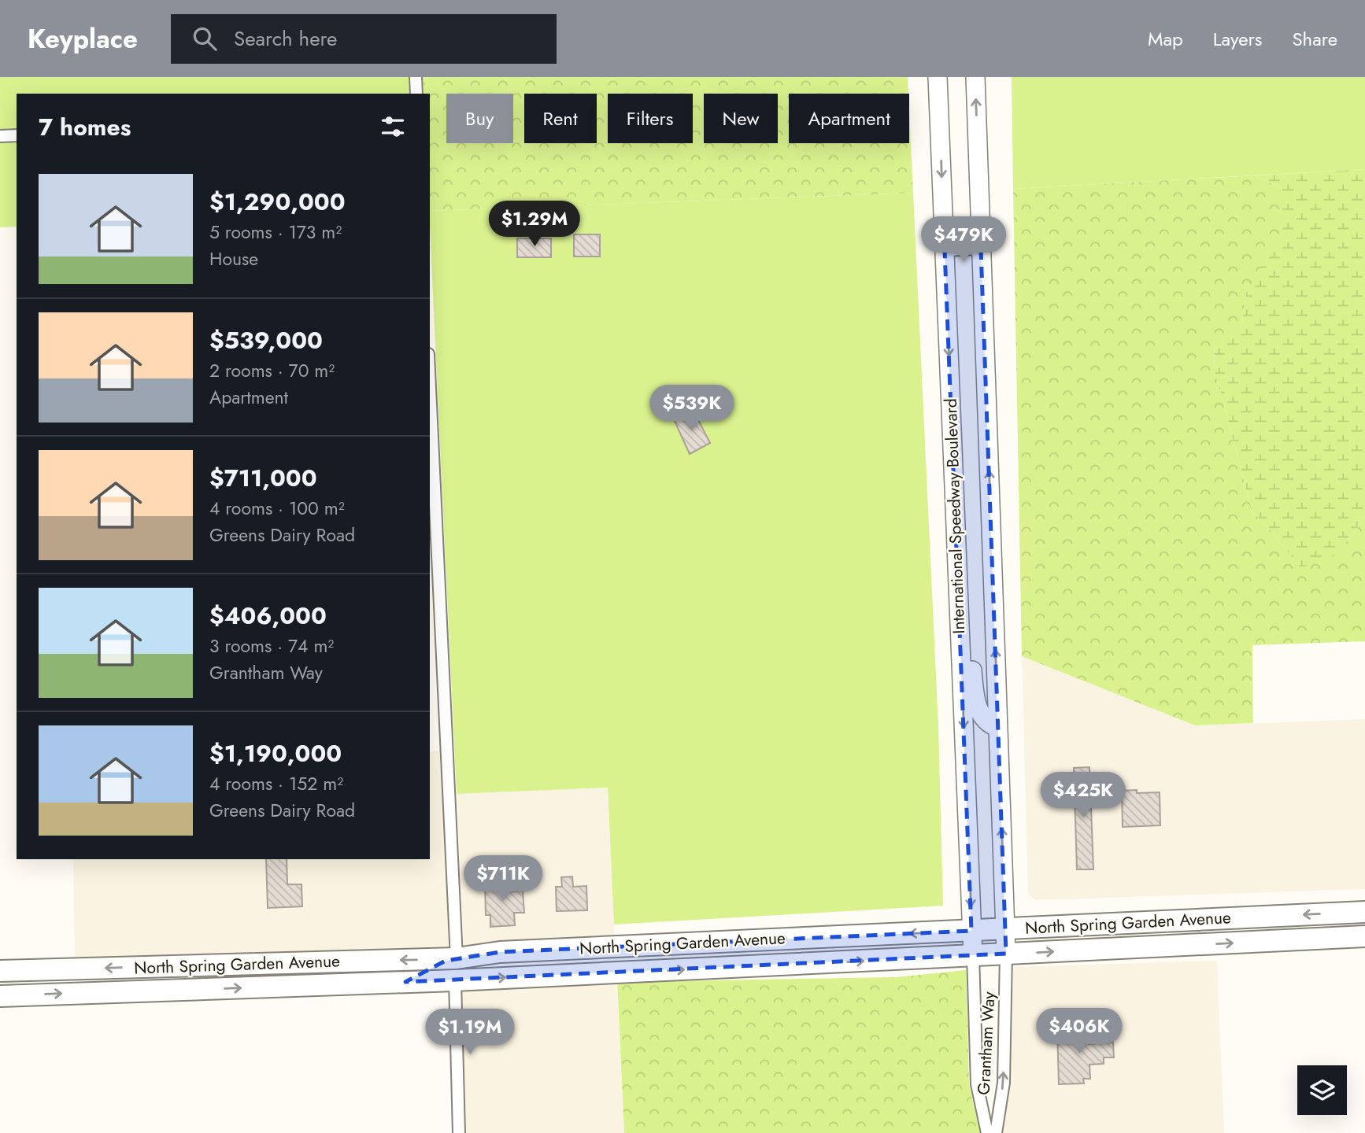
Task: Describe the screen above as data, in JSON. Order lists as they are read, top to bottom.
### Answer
{
  "streets": {
    "highway": ["North Spring Garden Avenue"],
    "main road": ["International Speedway Boulevard"],
    "street": ["Grantham Way"]
  },
  "crossings": [
    ["International Speedway Boulevard", "North Spring Garden Avenue"],
    ["International Speedway Boulevard", "Grantham Way"],
    ["North Spring Garden Avenue", "Grantham Way"]
  ],
  "page": {
    "header": "Keyplace",
    "search": "Search here",
    "nav": ["Map", "Layers", "Share"],
    "chip": [
      "Buy",
      "Rent",
      "Filters",
      "New",
      "Apartment"
    ],
    "heading": "7 homes",
    "list": [
      {
        "name": "$1,290,000",
        "note": "5 rooms · 173 m² · House"
      },
      {
        "name": "$539,000",
        "note": "2 rooms · 70 m² · Apartment"
      },
      {
        "name": "$711,000",
        "note": "4 rooms · 100 m² · Greens Dairy Road"
      },
      {
        "name": "$406,000",
        "note": "3 rooms · 74 m² · Grantham Way"
      },
      {
        "name": "$1,190,000",
        "note": "4 rooms · 152 m² · Greens Dairy Road"
      }
    ],
    "price": [
      "$1.29M",
      "$479K",
      "$539K",
      "$425K",
      "$711K",
      "$406K",
      "$1.19M"
    ]
  }
}
